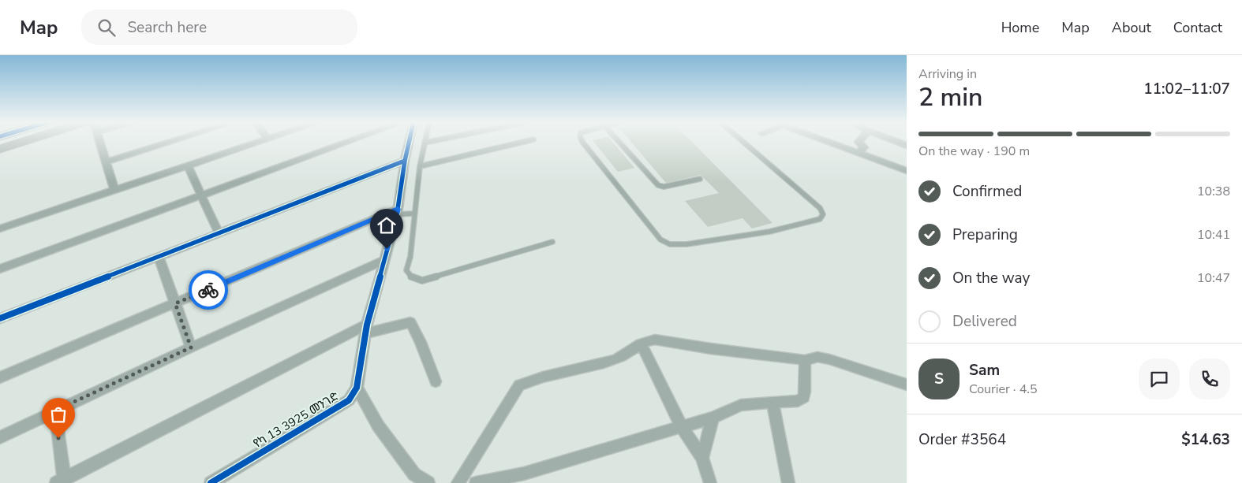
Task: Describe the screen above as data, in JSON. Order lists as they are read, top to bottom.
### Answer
{
  "streets": {
    "street": ["የካ 13 3925 መንገድ"]
  },
  "page": {
    "header": "Map",
    "search": "Search here",
    "nav": [
      "Home",
      "Map",
      "About",
      "Contact"
    ],
    "heading": ["2 min", "Arriving in", "11:02–11:07"],
    "panel": [
      "Sam",
      "Courier · 4.5",
      "Order #3564",
      "$14.63"
    ],
    "bar": "On the way · 190 m",
    "list": [
      ["Confirmed", "10:38"],
      ["Preparing", "10:41"],
      ["On the way", "10:47"],
      "Delivered"
    ],
    "round": "S"
  }
}
